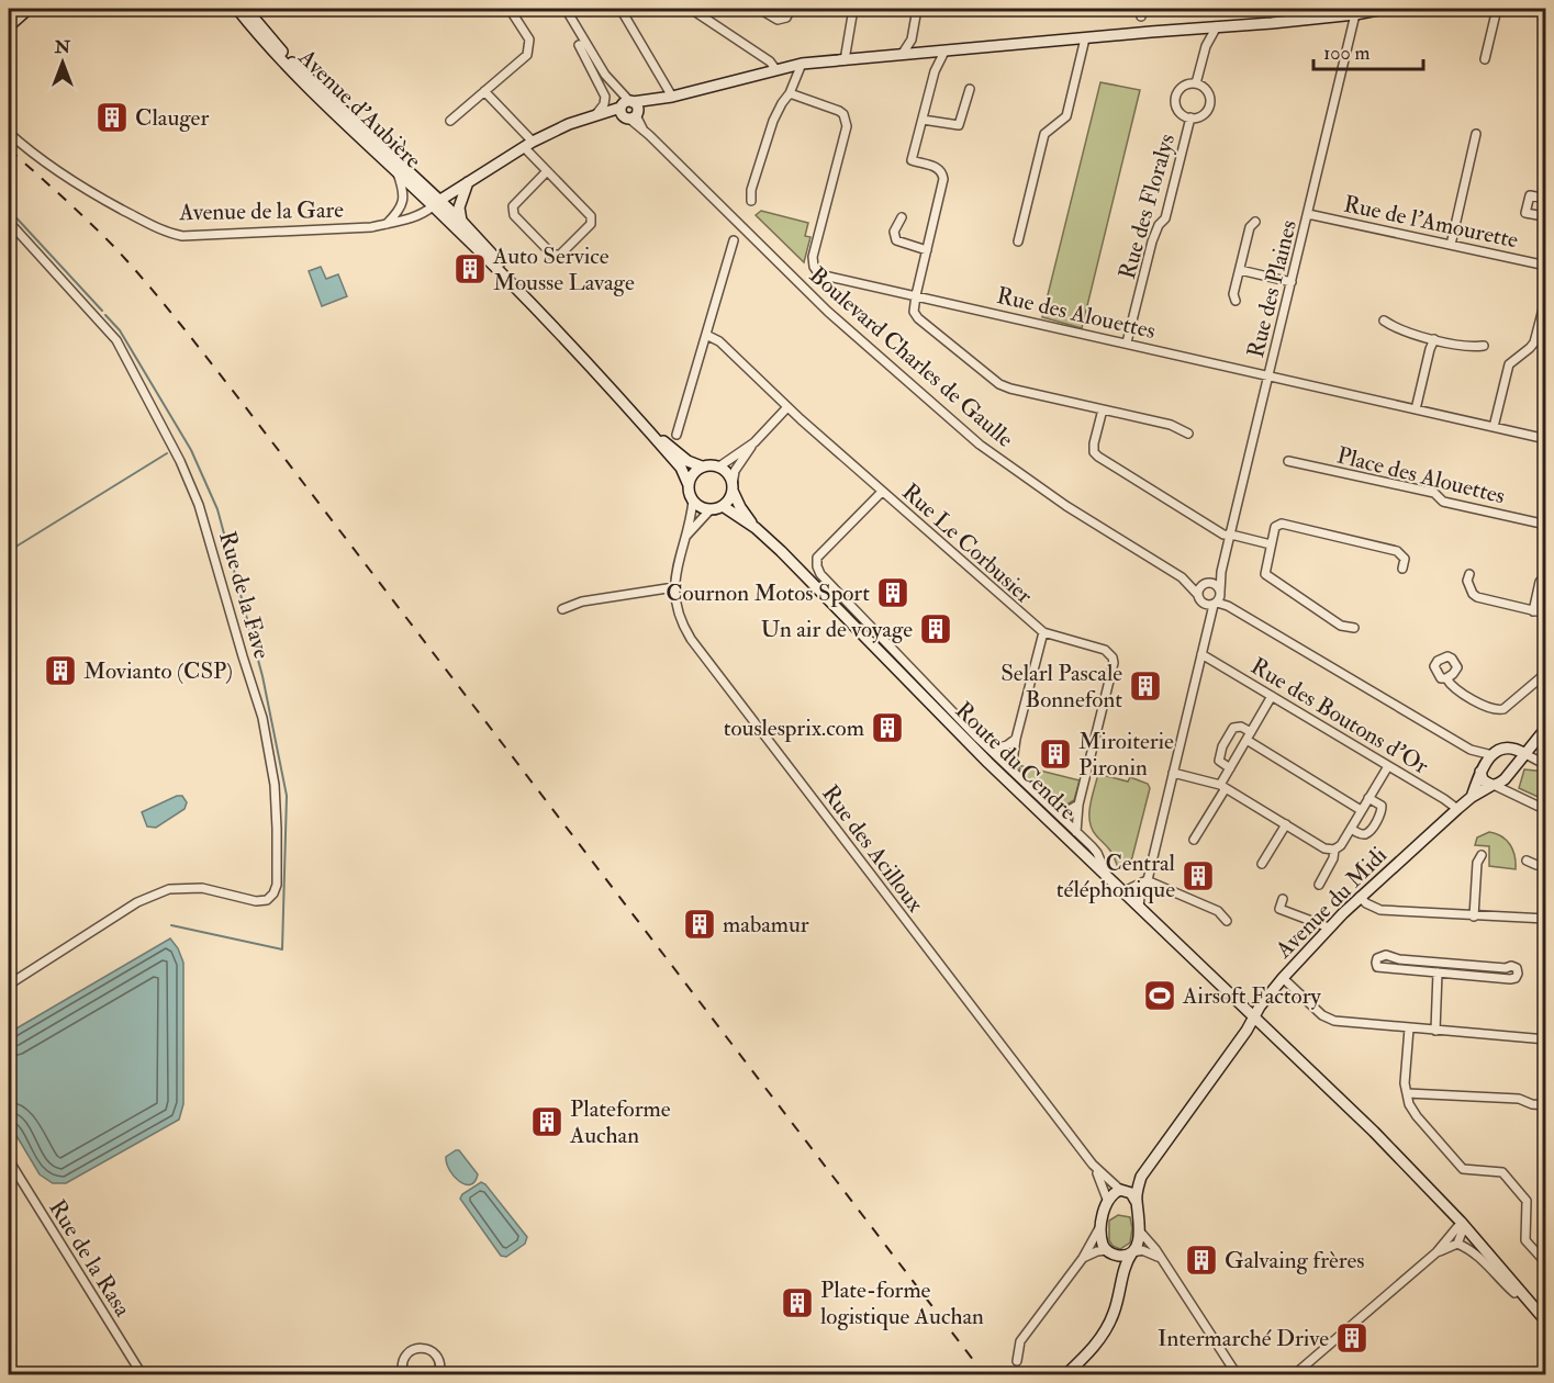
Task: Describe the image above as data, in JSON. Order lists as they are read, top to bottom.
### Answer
{
  "streets": {
    "main road": ["Avenue d'Aubière", "Route du Cendre", "Avenue du Midi"],
    "street": [
      "Rue des Floralys",
      "Avenue de la Gare",
      "Rue de l'Amourette",
      "Rue des Plaines",
      "Rue des Alouettes",
      "Boulevard Charles de Gaulle",
      "Place des Alouettes",
      "Rue Le Corbusier",
      "Rue de la Fave",
      "Rue des Boutons d'Or",
      "Rue des Acilloux",
      "Rue de la Rasa"
    ]
  },
  "crossings": [
    ["Avenue d'Aubière", "Avenue de la Gare"],
    ["Rue des Floralys", "Rue des Alouettes"],
    ["Rue de l'Amourette", "Rue des Plaines"],
    ["Rue des Plaines", "Rue des Alouettes"],
    ["Rue des Plaines", "Rue des Boutons d'Or"],
    ["Rue des Plaines", "Route du Cendre"],
    ["Rue des Boutons d'Or", "Avenue du Midi"],
    ["Route du Cendre", "Rue des Acilloux"],
    ["Route du Cendre", "Avenue du Midi"],
    ["Rue des Acilloux", "Avenue du Midi"]
  ],
  "places": {
    "building": [
      "Clauger",
      "Auto Service Mousse Lavage",
      "Cournon Motos Sport",
      "Un air de voyage",
      "Movianto (CSP)",
      "Selarl Pascale Bonnefont",
      "touslesprix.com",
      "Miroiterie Pironin",
      "Central téléphonique",
      "mabamur",
      "Plateforme Auchan",
      "Galvaing frères",
      "Plate-forme logistique Auchan",
      "Intermarché Drive"
    ],
    "sports": ["Airsoft Factory"]
  },
  "scale_bar": "100 m",
  "north": "top"
}
